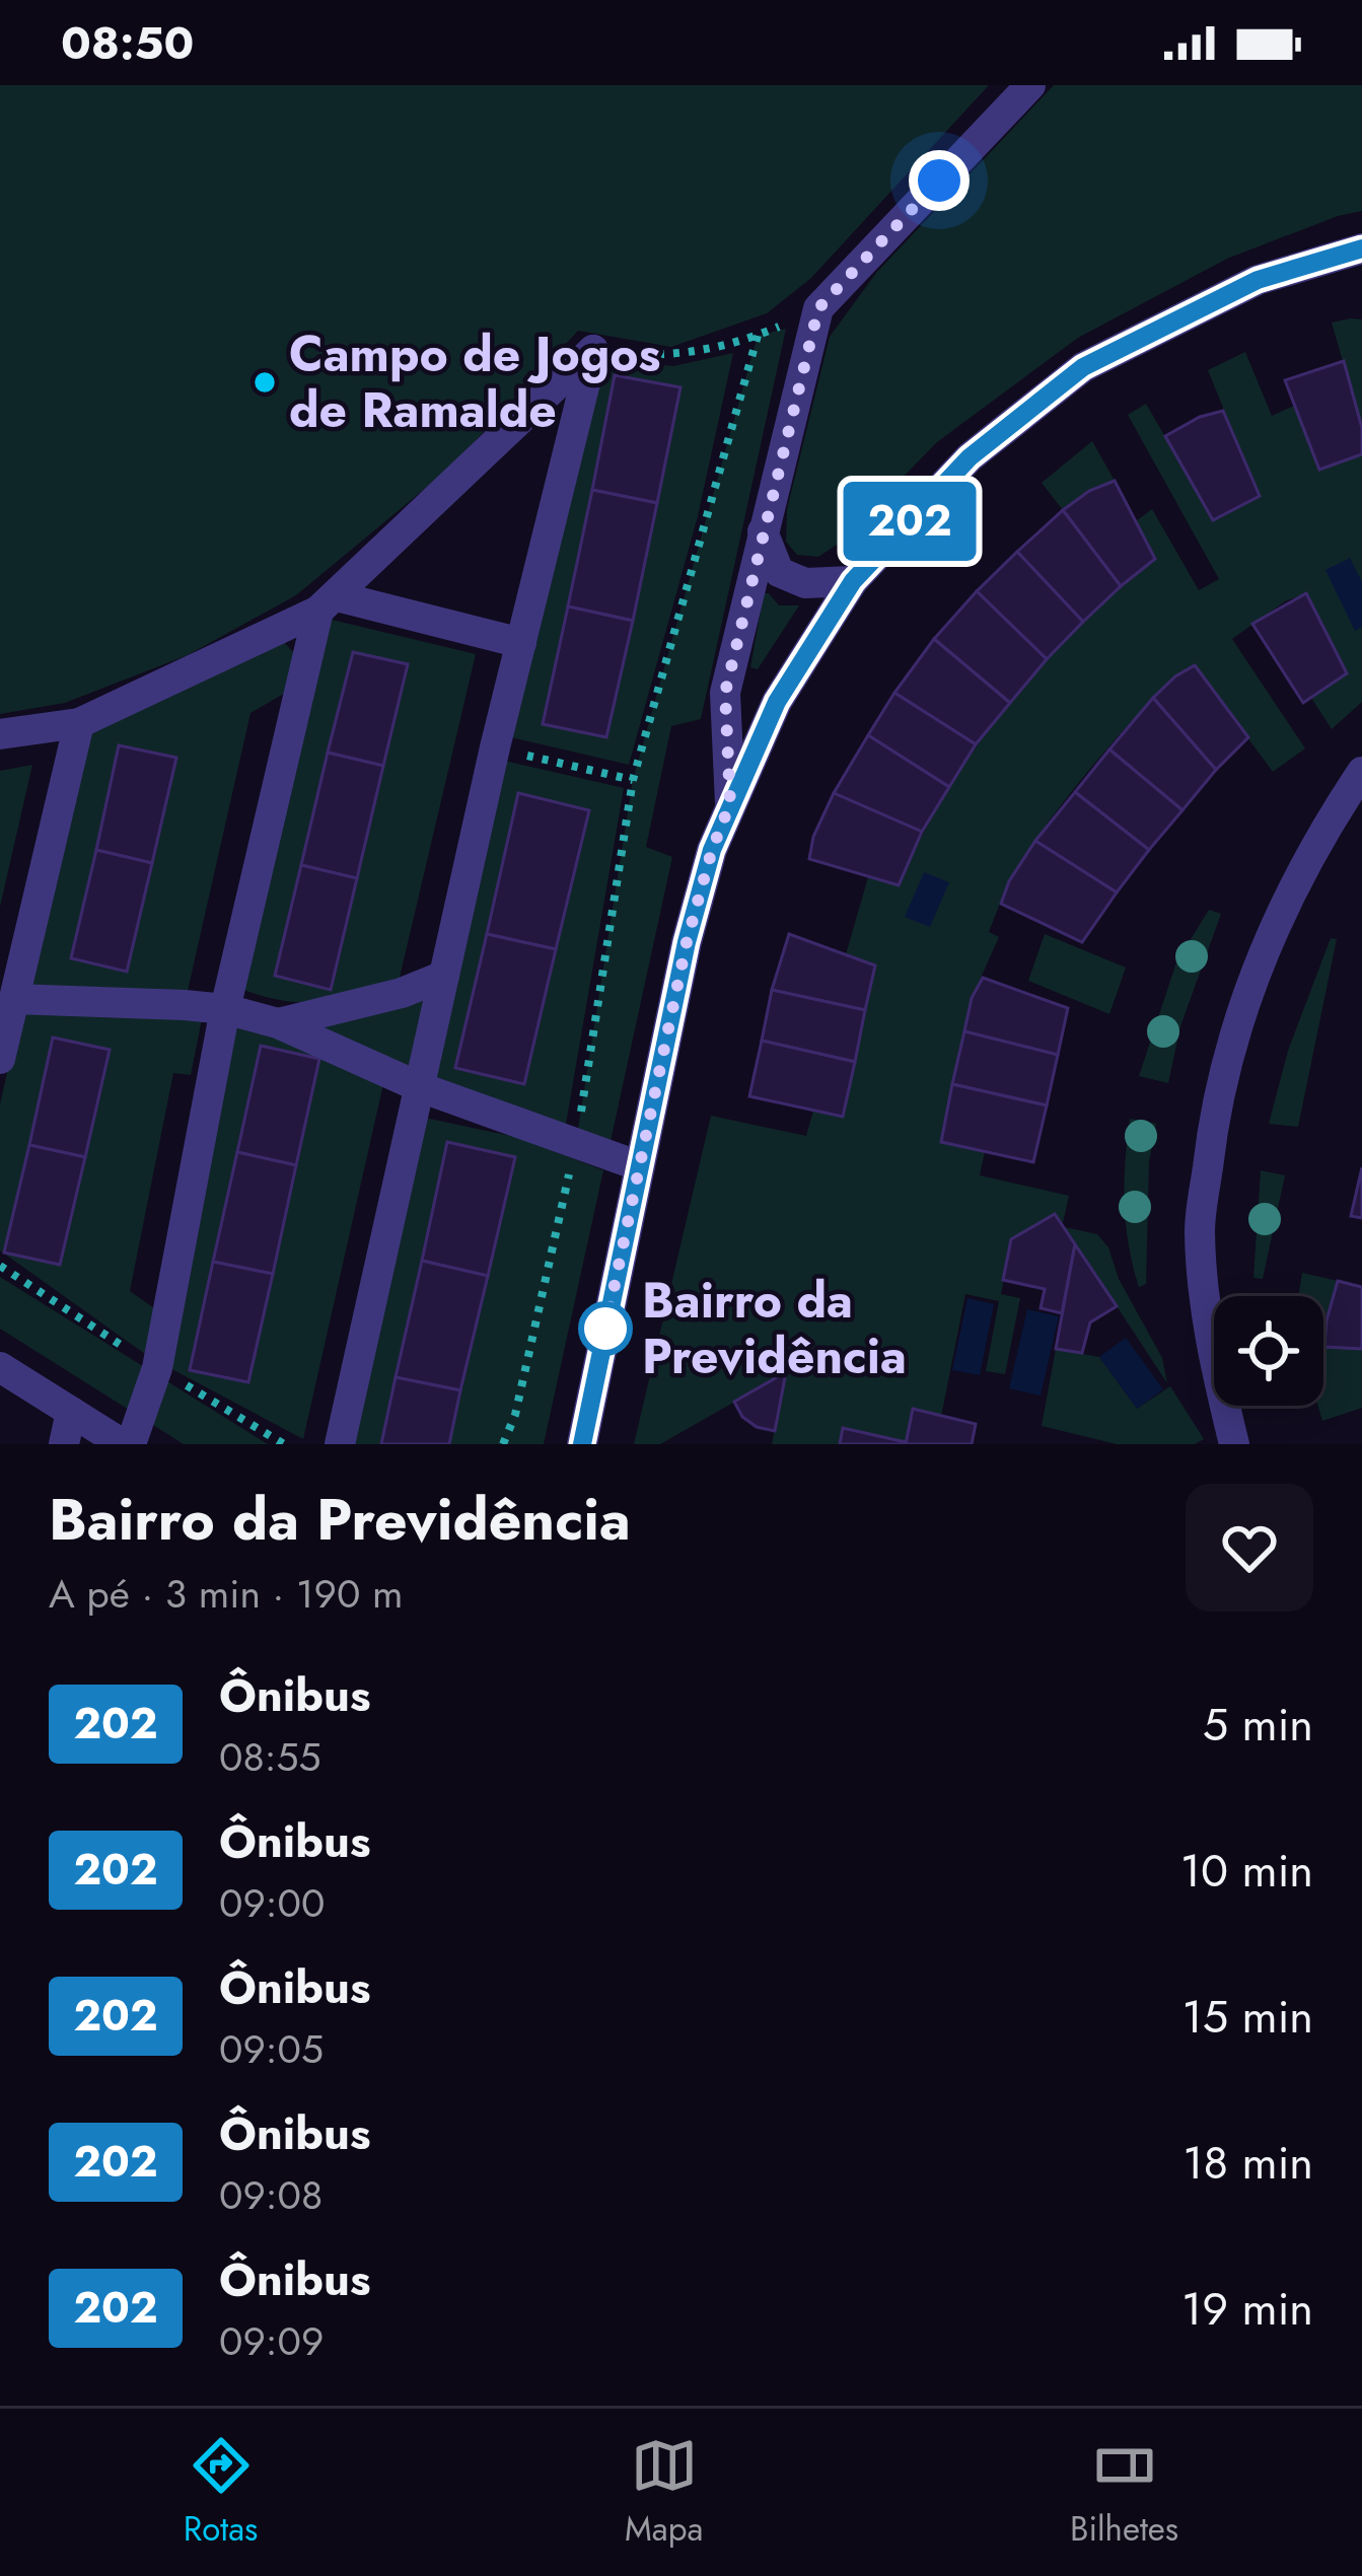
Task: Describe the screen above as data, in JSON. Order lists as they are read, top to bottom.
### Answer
{
  "places": ["Campo de Jogos de Ramalde", "Bairro da Previdência"],
  "lines": ["bus line 202"],
  "page": {
    "status": "08:50",
    "on_map": "202",
    "heading": ["Bairro da Previdência", "A pé · 3 min · 190 m"],
    "list": [
      {
        "mark": "202",
        "name": "Ônibus",
        "note": "08:55",
        "value": "5 min"
      },
      {
        "mark": "202",
        "name": "Ônibus",
        "note": "09:00",
        "value": "10 min"
      },
      {
        "mark": "202",
        "name": "Ônibus",
        "note": "09:05",
        "value": "15 min"
      },
      {
        "mark": "202",
        "name": "Ônibus",
        "note": "09:08",
        "value": "18 min"
      },
      {
        "mark": "202",
        "name": "Ônibus",
        "note": "09:09",
        "value": "19 min"
      }
    ],
    "tabs": ["Rotas", "Mapa", "Bilhetes"]
  }
}
